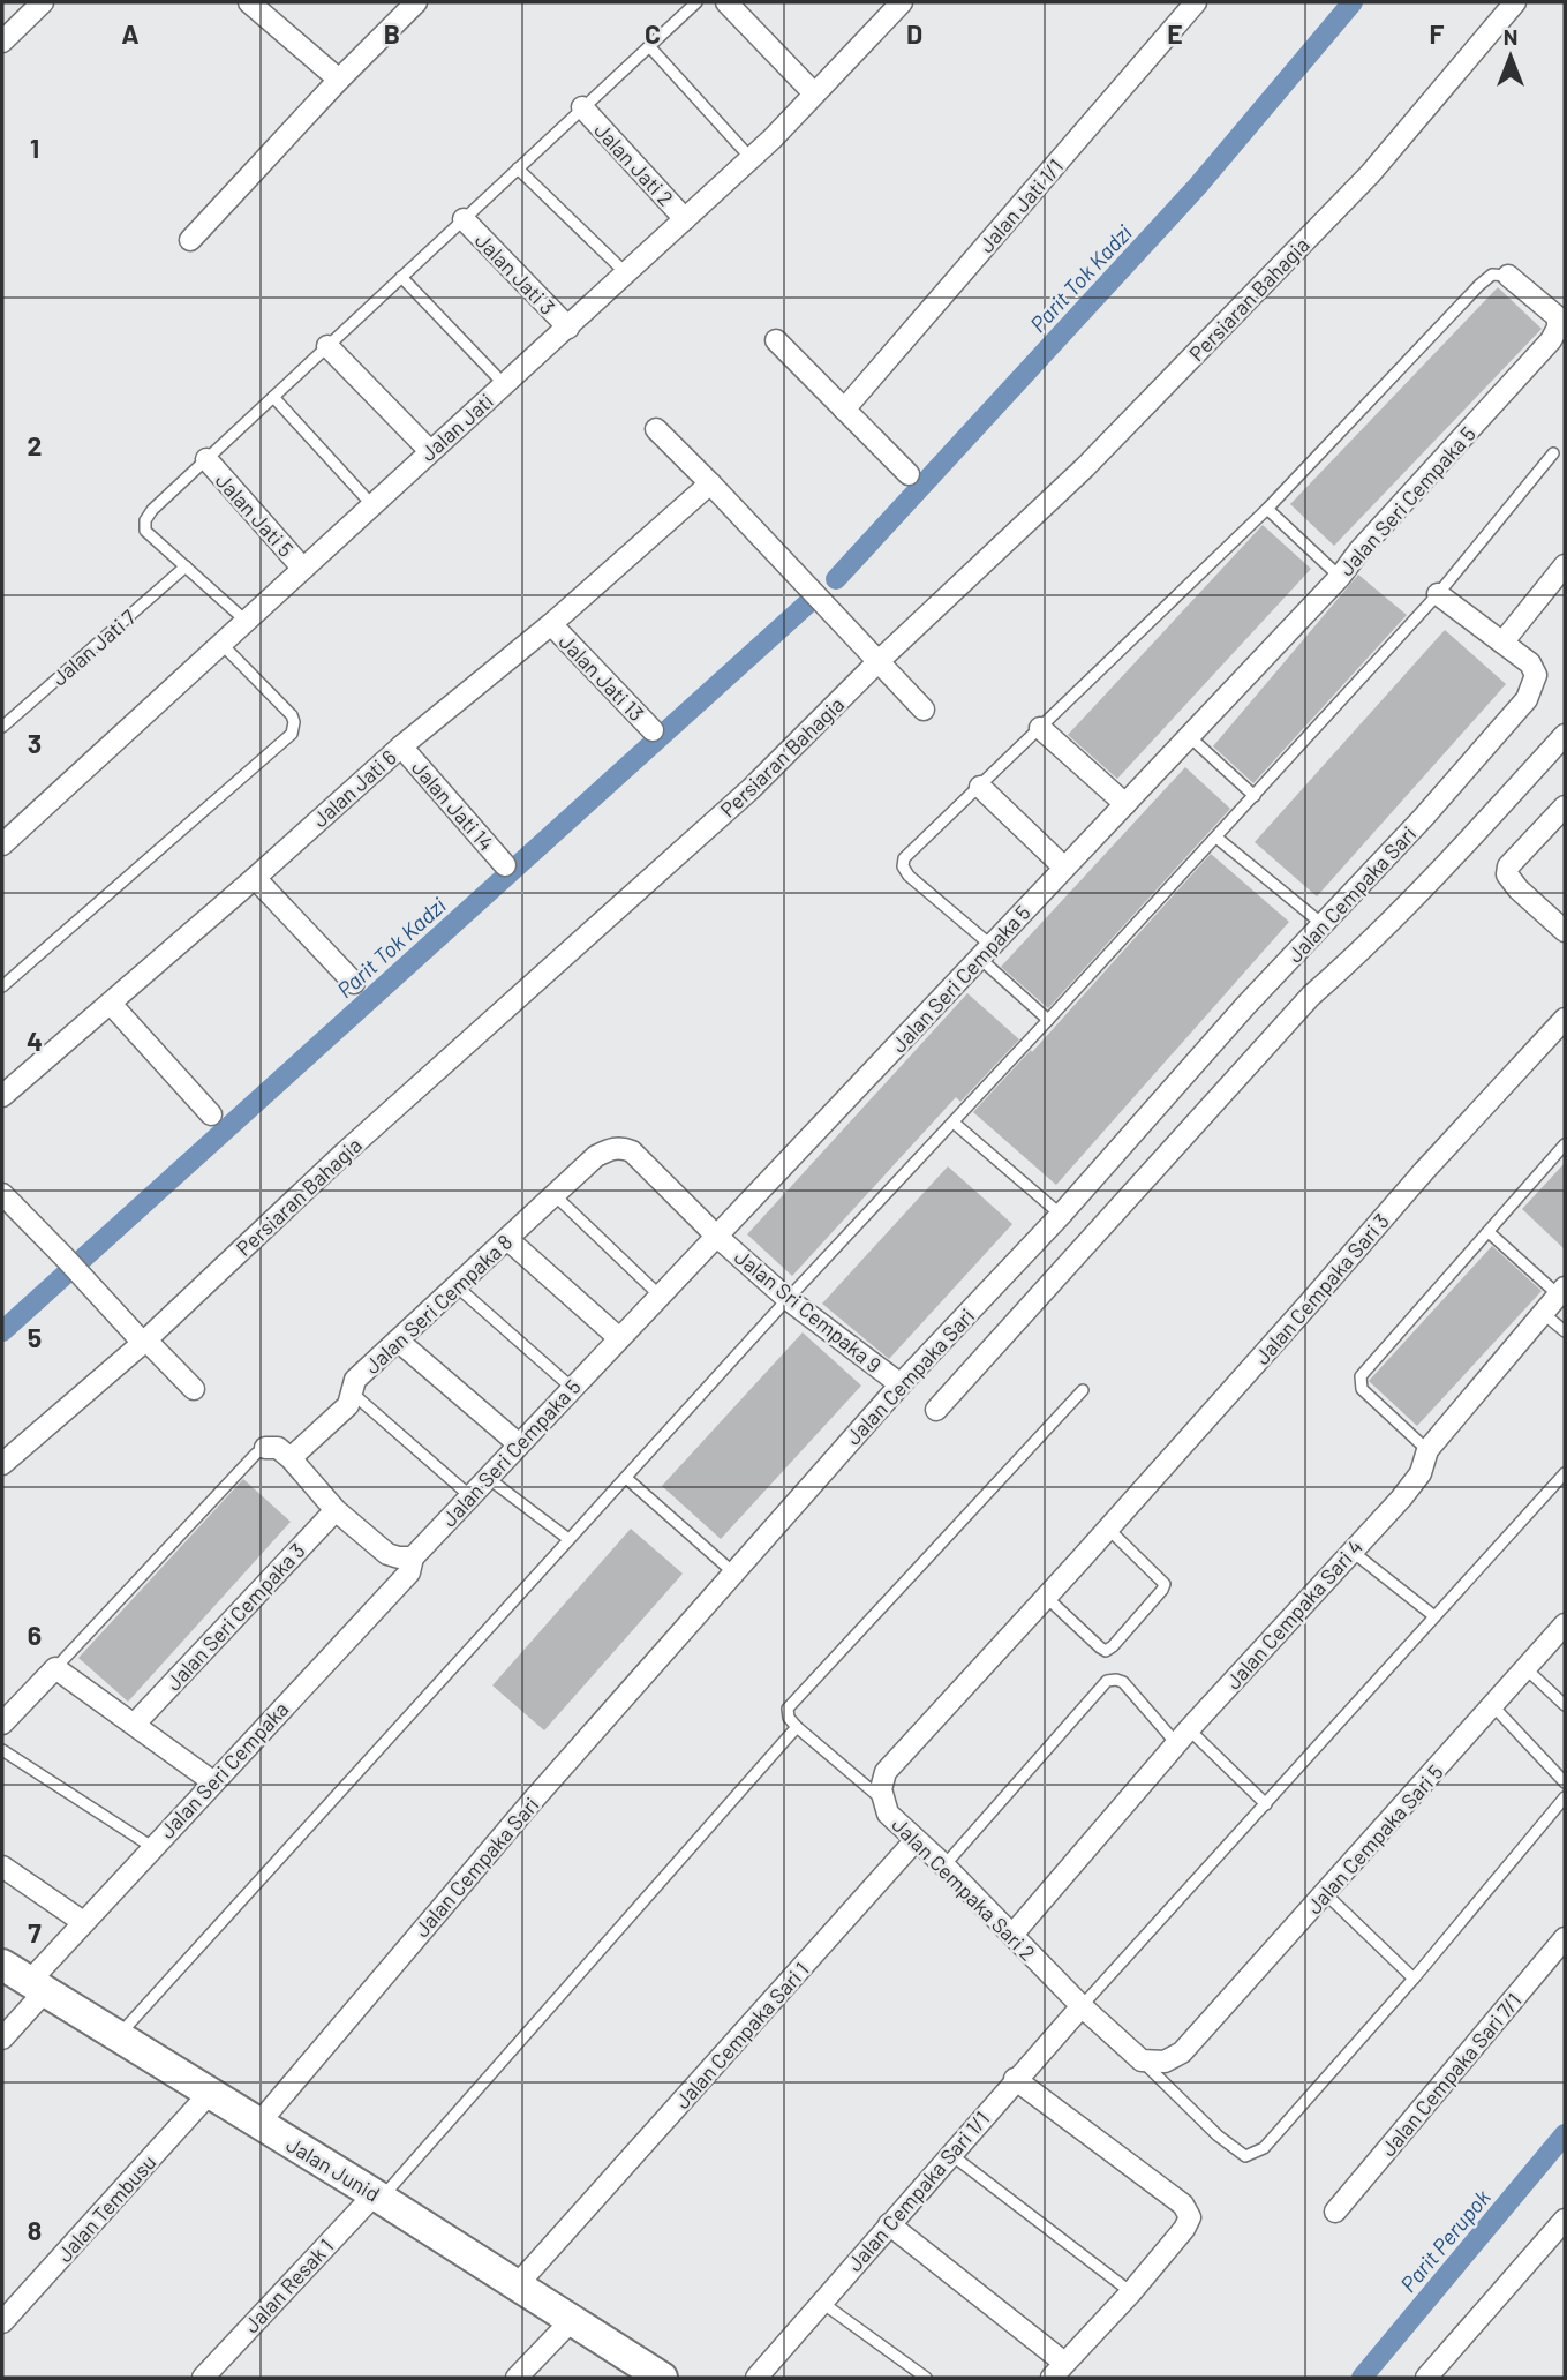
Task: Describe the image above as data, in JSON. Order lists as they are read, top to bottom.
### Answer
{
  "streets": {
    "street": [
      "Jalan Jati 2",
      "Jalan Jati 1/1",
      "Jalan Jati 3",
      "Persiaran Bahagia",
      "Jalan Jati",
      "Jalan Seri Cempaka 5",
      "Jalan Jati 5",
      "Jalan Jati 13",
      "Jalan Jati 6",
      "Jalan Jati 14",
      "Jalan Cempaka Sari",
      "Jalan Cempaka Sari 3",
      "Jalan Seri Cempaka 8",
      "Jalan Sri Cempaka 9",
      "Jalan Cempaka Sari 4",
      "Jalan Seri Cempaka 3",
      "Jalan Seri Cempaka",
      "Jalan Cempaka Sari 5",
      "Jalan Cempaka Sari 2",
      "Jalan Cempaka Sari 1",
      "Jalan Cempaka Sari 7/1",
      "Jalan Junid",
      "Jalan Cempaka Sari 1/1",
      "Jalan Tembusu",
      "Jalan Resak 1"
    ],
    "lane": ["Jalan Jati 7"]
  },
  "crossings": [
    ["Jalan Jati 2", "Jalan Jati"],
    ["Jalan Jati 3", "Jalan Jati"],
    ["Jalan Jati", "Jalan Jati 5"],
    ["Jalan Seri Cempaka 5", "Jalan Sri Cempaka 9"],
    ["Jalan Seri Cempaka 5", "Jalan Seri Cempaka"],
    ["Jalan Jati 13", "Jalan Jati 6"],
    ["Jalan Jati 6", "Jalan Jati 14"],
    ["Jalan Cempaka Sari", "Jalan Sri Cempaka 9"],
    ["Jalan Cempaka Sari", "Jalan Junid"],
    ["Jalan Cempaka Sari 3", "Jalan Cempaka Sari 2"],
    ["Jalan Seri Cempaka 8", "Jalan Sri Cempaka 9"],
    ["Jalan Cempaka Sari 4", "Jalan Cempaka Sari 2"],
    ["Jalan Seri Cempaka", "Jalan Junid"],
    ["Jalan Cempaka Sari 5", "Jalan Cempaka Sari 2"],
    ["Jalan Cempaka Sari 2", "Jalan Cempaka Sari 1"],
    ["Jalan Cempaka Sari 2", "Jalan Cempaka Sari 1/1"],
    ["Jalan Cempaka Sari 1", "Jalan Junid"],
    ["Jalan Junid", "Jalan Tembusu"],
    ["Jalan Junid", "Jalan Resak 1"]
  ],
  "water": ["Parit Tok Kadzi", "Parit Perupok"],
  "north": "top",
  "grid": {
    "columns": [
      "A",
      "B",
      "C",
      "D",
      "E",
      "F"
    ],
    "rows": [
      "1",
      "2",
      "3",
      "4",
      "5",
      "6",
      "7",
      "8"
    ]
  }
}
